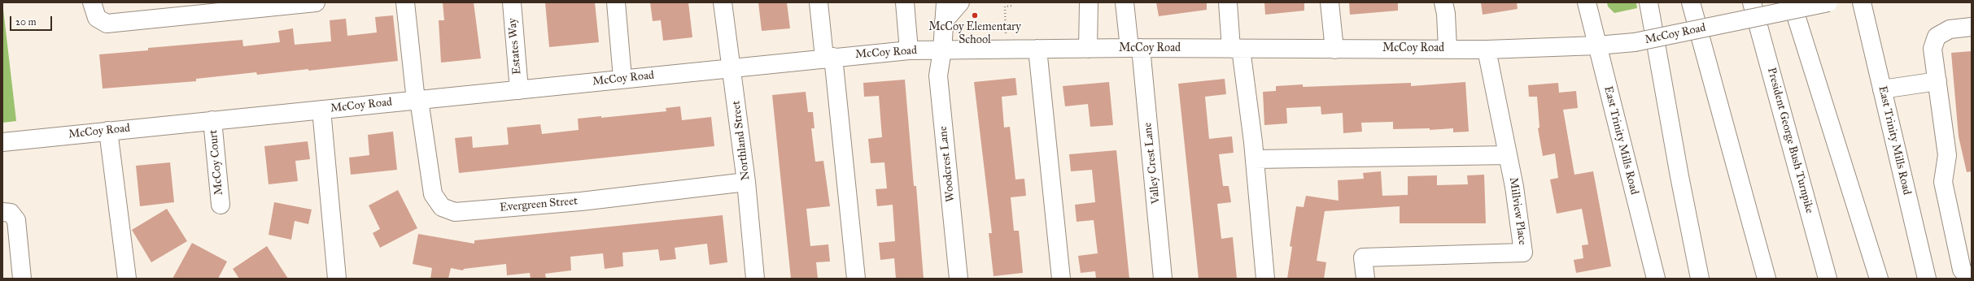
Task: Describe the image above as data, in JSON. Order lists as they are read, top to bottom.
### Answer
{
  "streets": {
    "main road": [
      "McCoy Road",
      "Estates Way",
      "Northland Street",
      "East Trinity Mills Road",
      "President George Bush Turnpike",
      "McCoy Court",
      "Valley Crest Lane",
      "Woodcrest Lane",
      "Evergreen Street",
      "Millview Place"
    ]
  },
  "crossings": [
    ["McCoy Road", "Estates Way"],
    ["McCoy Road", "Northland Street"],
    ["McCoy Road", "East Trinity Mills Road"],
    ["McCoy Road", "McCoy Court"],
    ["McCoy Road", "Valley Crest Lane"],
    ["McCoy Road", "Woodcrest Lane"],
    ["McCoy Road", "Evergreen Street"],
    ["McCoy Road", "Millview Place"],
    ["Northland Street", "Evergreen Street"]
  ],
  "places": ["McCoy Elementary School"],
  "scale_bar": "20 m"
}
